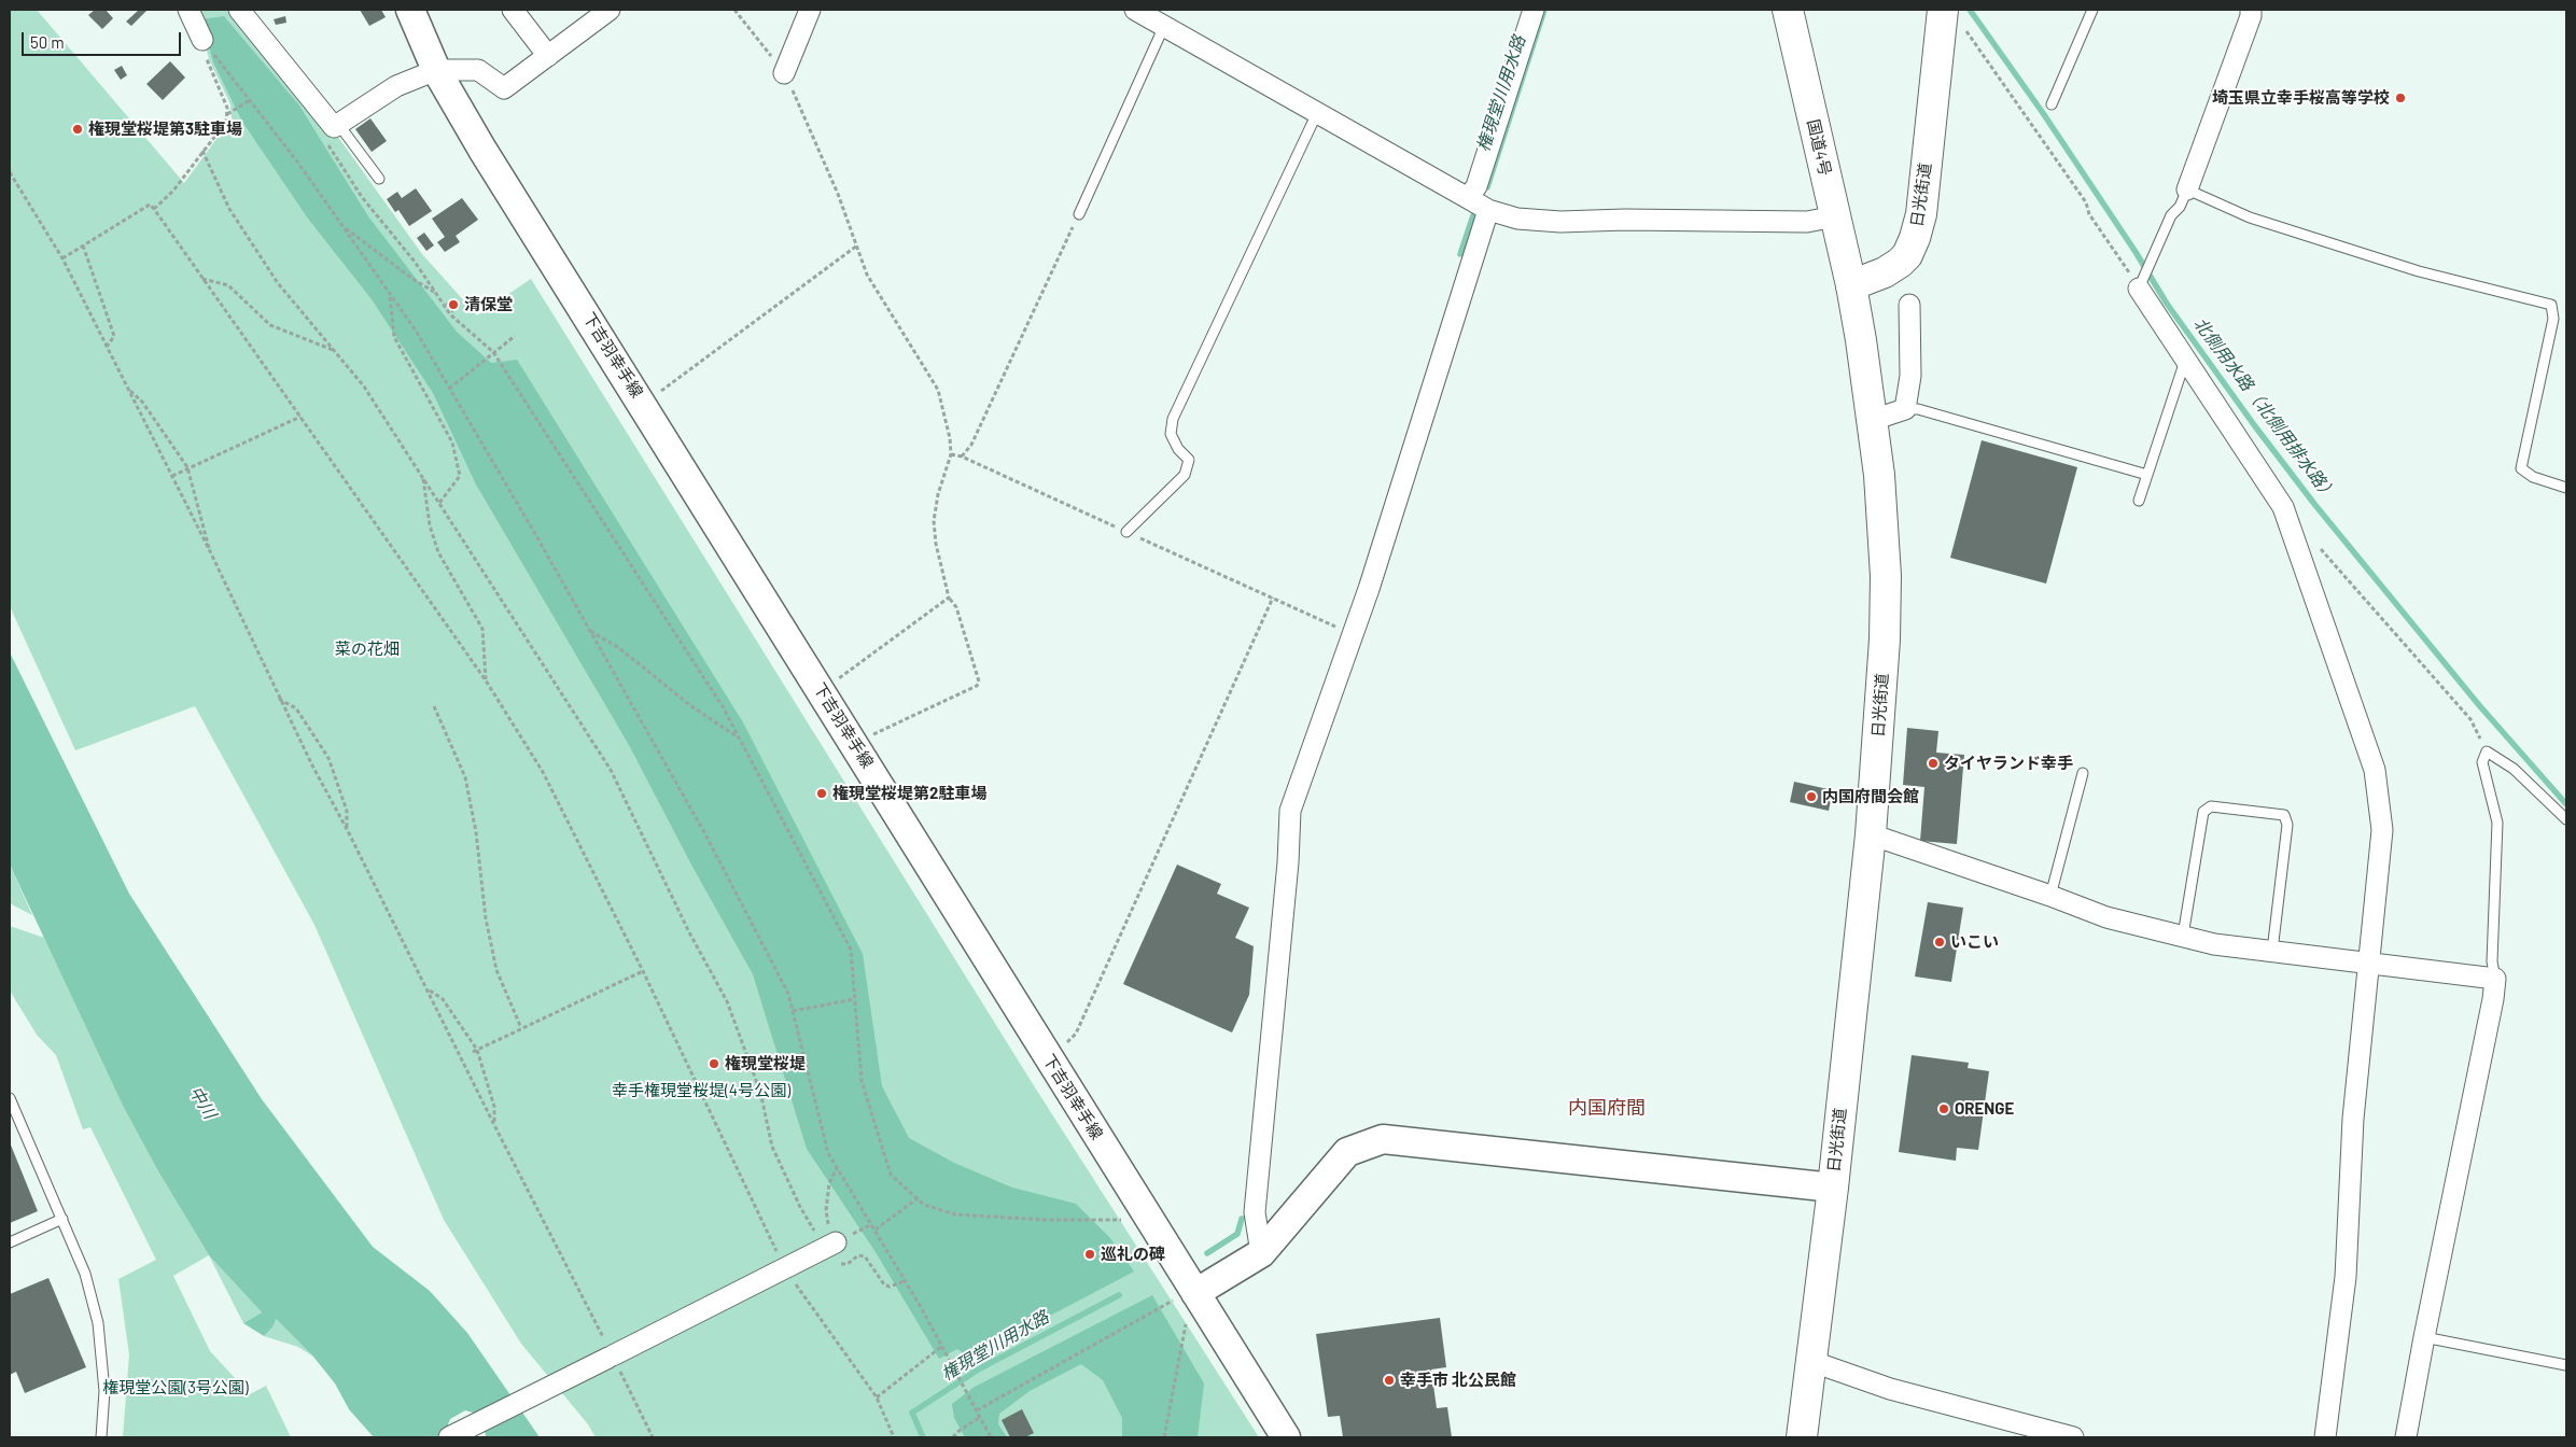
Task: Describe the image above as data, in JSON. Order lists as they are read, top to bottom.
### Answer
{
  "streets": {
    "main road": ["国道4号", "日光街道", "下吉羽幸手線"]
  },
  "crossings": [
    ["国道4号", "日光街道"]
  ],
  "districts": ["内国府間"],
  "water": ["権現堂川用水路", "北側用水路（北側用排水路）", "中川"],
  "parks": ["菜の花畑", "幸手権現堂桜堤(4号公園)", "権現堂公園(3号公園)"],
  "places": [
    "埼玉県立幸手桜高等学校",
    "権現堂桜堤第3駐車場",
    "清保堂",
    "タイヤランド幸手",
    "権現堂桜堤第2駐車場",
    "内国府間会館",
    "いこい",
    "権現堂桜堤",
    "ORENGE",
    "巡礼の碑",
    "幸手市 北公民館"
  ],
  "scale_bar": "50 m"
}
